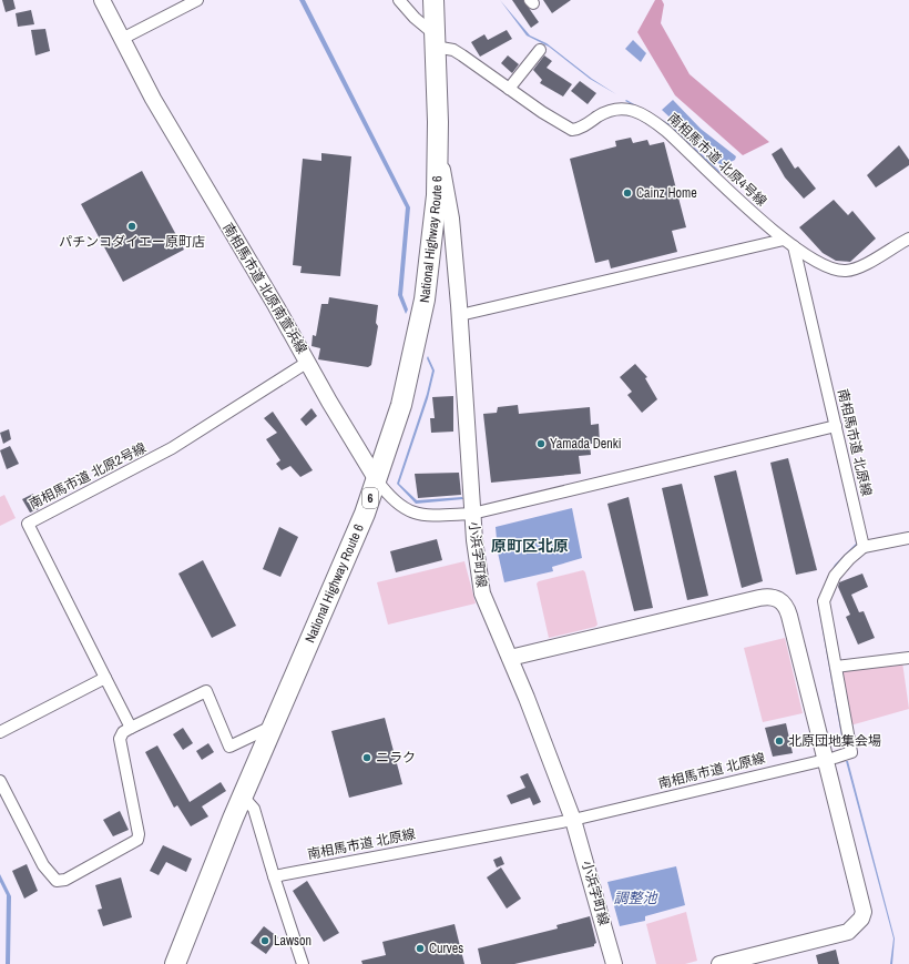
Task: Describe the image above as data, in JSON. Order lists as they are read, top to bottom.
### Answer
{
  "streets": {
    "highway": ["National Highway Route 6", "6"],
    "street": [
      "南相馬市道 北原4号線",
      "南相馬市道 北原南萱浜線",
      "南相馬市道 北原線",
      "南相馬市道 北原2号線",
      "小浜字町線"
    ]
  },
  "crossings": [
    ["南相馬市道 北原4号線", "National Highway Route 6"],
    ["南相馬市道 北原4号線", "南相馬市道 北原線"],
    ["National Highway Route 6", "南相馬市道 北原南萱浜線"],
    ["National Highway Route 6", "小浜字町線"],
    ["南相馬市道 北原南萱浜線", "南相馬市道 北原線"],
    ["南相馬市道 北原南萱浜線", "南相馬市道 北原2号線"],
    ["南相馬市道 北原南萱浜線", "小浜字町線"],
    ["南相馬市道 北原線", "小浜字町線"]
  ],
  "districts": ["原町区北原"],
  "water": ["調整池"],
  "places": [
    "Cainz Home",
    "パチンコダイエー原町店",
    "Yamada Denki",
    "北原団地集会場",
    "ニラク",
    "Lawson",
    "Curves"
  ]
}
